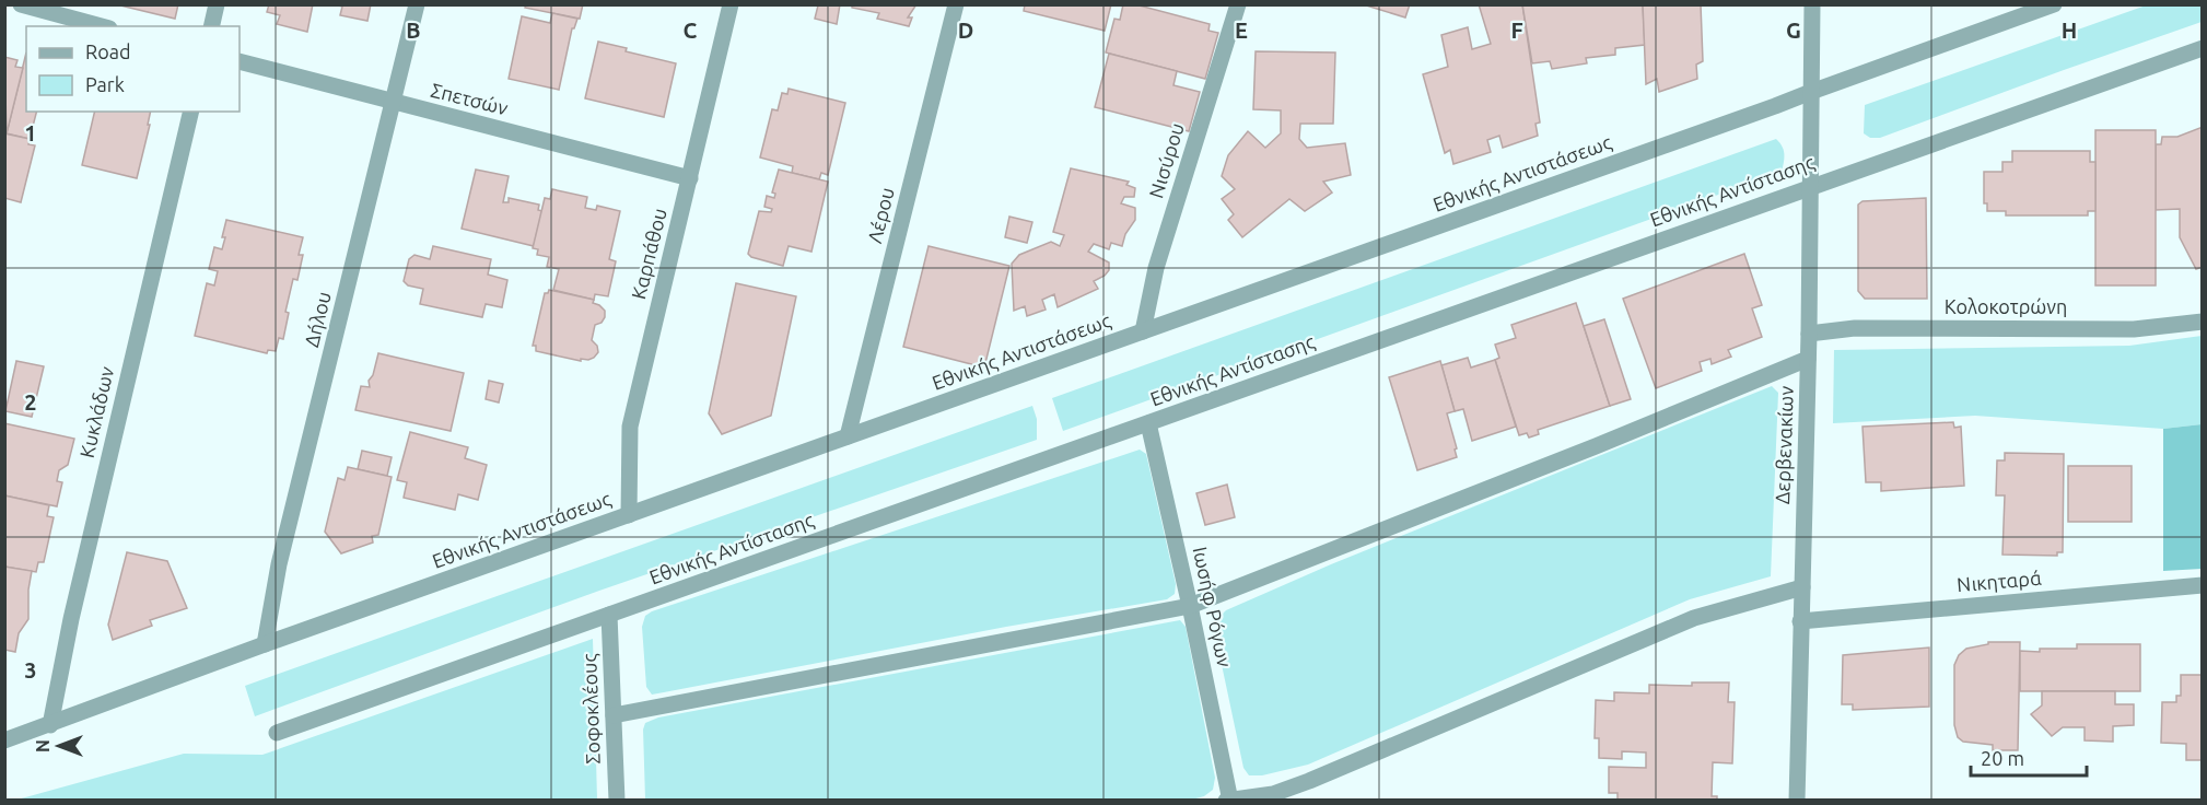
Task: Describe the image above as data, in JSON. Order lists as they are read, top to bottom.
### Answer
{
  "streets": {
    "street": [
      "Σπετσών",
      "Νισύρου",
      "Εθνικής Αντιστάσεως",
      "Εθνικής Αντίστασης",
      "Λέρου",
      "Καρπάθου",
      "Κολοκοτρώνη",
      "Δήλου",
      "Κυκλάδων",
      "Δερβενακίων",
      "Νικηταρά",
      "Ιωσήφ Ρόγων",
      "Σοφοκλέους"
    ]
  },
  "crossings": [
    ["Σπετσών", "Καρπάθου"],
    ["Σπετσών", "Δήλου"],
    ["Νισύρου", "Εθνικής Αντιστάσεως"],
    ["Εθνικής Αντιστάσεως", "Λέρου"],
    ["Εθνικής Αντιστάσεως", "Καρπάθου"],
    ["Εθνικής Αντιστάσεως", "Δήλου"],
    ["Εθνικής Αντιστάσεως", "Κυκλάδων"],
    ["Εθνικής Αντιστάσεως", "Δερβενακίων"],
    ["Εθνικής Αντίστασης", "Δερβενακίων"],
    ["Εθνικής Αντίστασης", "Ιωσήφ Ρόγων"],
    ["Εθνικής Αντίστασης", "Σοφοκλέους"],
    ["Κολοκοτρώνη", "Δερβενακίων"],
    ["Δερβενακίων", "Νικηταρά"]
  ],
  "legend": ["Road", "Park"],
  "scale_bar": "20 m",
  "north": "left",
  "grid": {
    "columns": [
      "B",
      "C",
      "D",
      "E",
      "F",
      "G",
      "H"
    ],
    "rows": ["1", "2", "3"]
  }
}
